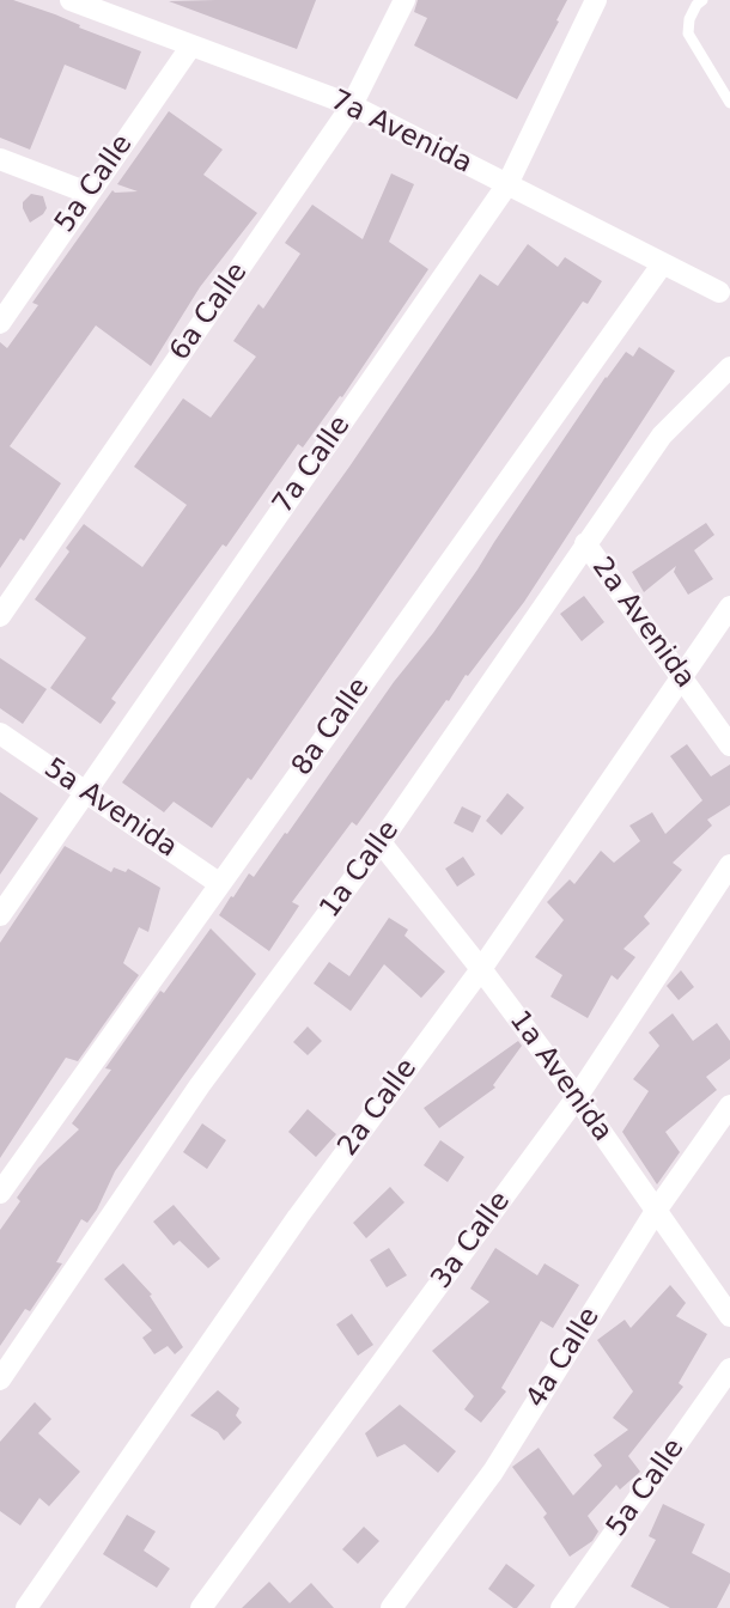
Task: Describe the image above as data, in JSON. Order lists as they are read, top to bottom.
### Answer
{
  "streets": {
    "street": [
      "7a Avenida",
      "5a Calle",
      "6a Calle",
      "7a Calle",
      "2a Avenida",
      "8a Calle",
      "5a Avenida",
      "1a Calle",
      "1a Avenida",
      "2a Calle",
      "3a Calle",
      "4a Calle"
    ]
  },
  "crossings": [
    ["7a Avenida", "5a Calle"],
    ["7a Avenida", "6a Calle"],
    ["7a Avenida", "7a Calle"],
    ["7a Avenida", "8a Calle"],
    ["7a Calle", "5a Avenida"],
    ["2a Avenida", "1a Calle"],
    ["2a Avenida", "2a Calle"],
    ["8a Calle", "5a Avenida"],
    ["1a Calle", "1a Avenida"],
    ["1a Avenida", "2a Calle"],
    ["1a Avenida", "3a Calle"],
    ["1a Avenida", "4a Calle"]
  ]
}
